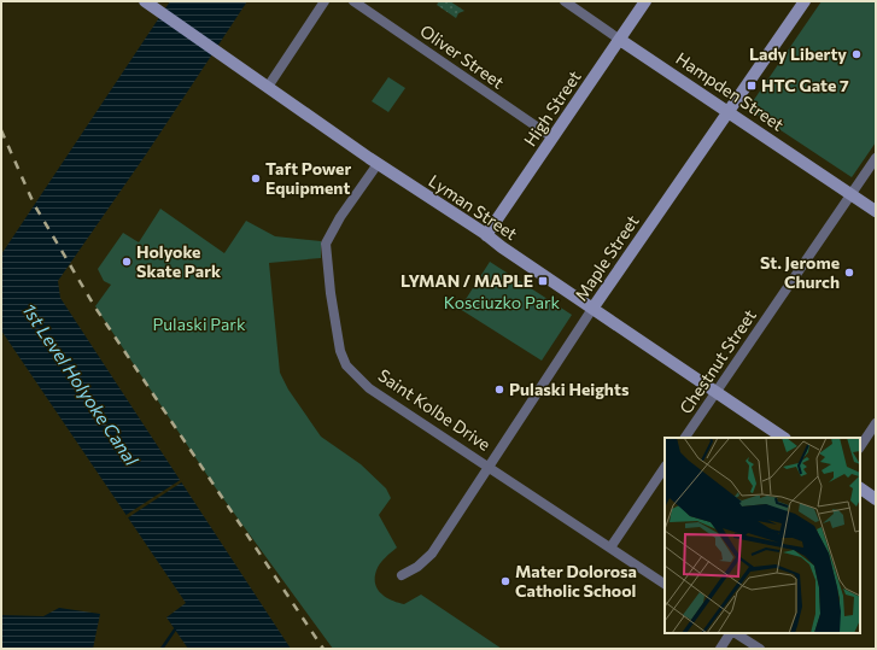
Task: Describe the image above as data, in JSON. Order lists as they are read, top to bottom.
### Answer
{
  "streets": {
    "main road": [
      "Hampden Street",
      "High Street",
      "Lyman Street",
      "Maple Street"
    ],
    "street": ["Oliver Street", "Chestnut Street", "Saint Kolbe Drive"]
  },
  "crossings": [
    ["Oliver Street", "High Street"],
    ["Hampden Street", "High Street"],
    ["Hampden Street", "Maple Street"],
    ["Hampden Street", "Chestnut Street"],
    ["High Street", "Lyman Street"],
    ["Lyman Street", "Maple Street"],
    ["Lyman Street", "Chestnut Street"],
    ["Lyman Street", "Saint Kolbe Drive"],
    ["Maple Street", "Saint Kolbe Drive"]
  ],
  "water": ["1st Level Holyoke Canal"],
  "parks": ["Kosciuzko Park", "Pulaski Park"],
  "places": {
    "other": [
      "Lady Liberty",
      "Taft Power Equipment",
      "Holyoke Skate Park",
      "St. Jerome Church",
      "Pulaski Heights",
      "Mater Dolorosa Catholic School"
    ],
    "transit": ["HTC Gate 7", "LYMAN / MAPLE"]
  }
}
